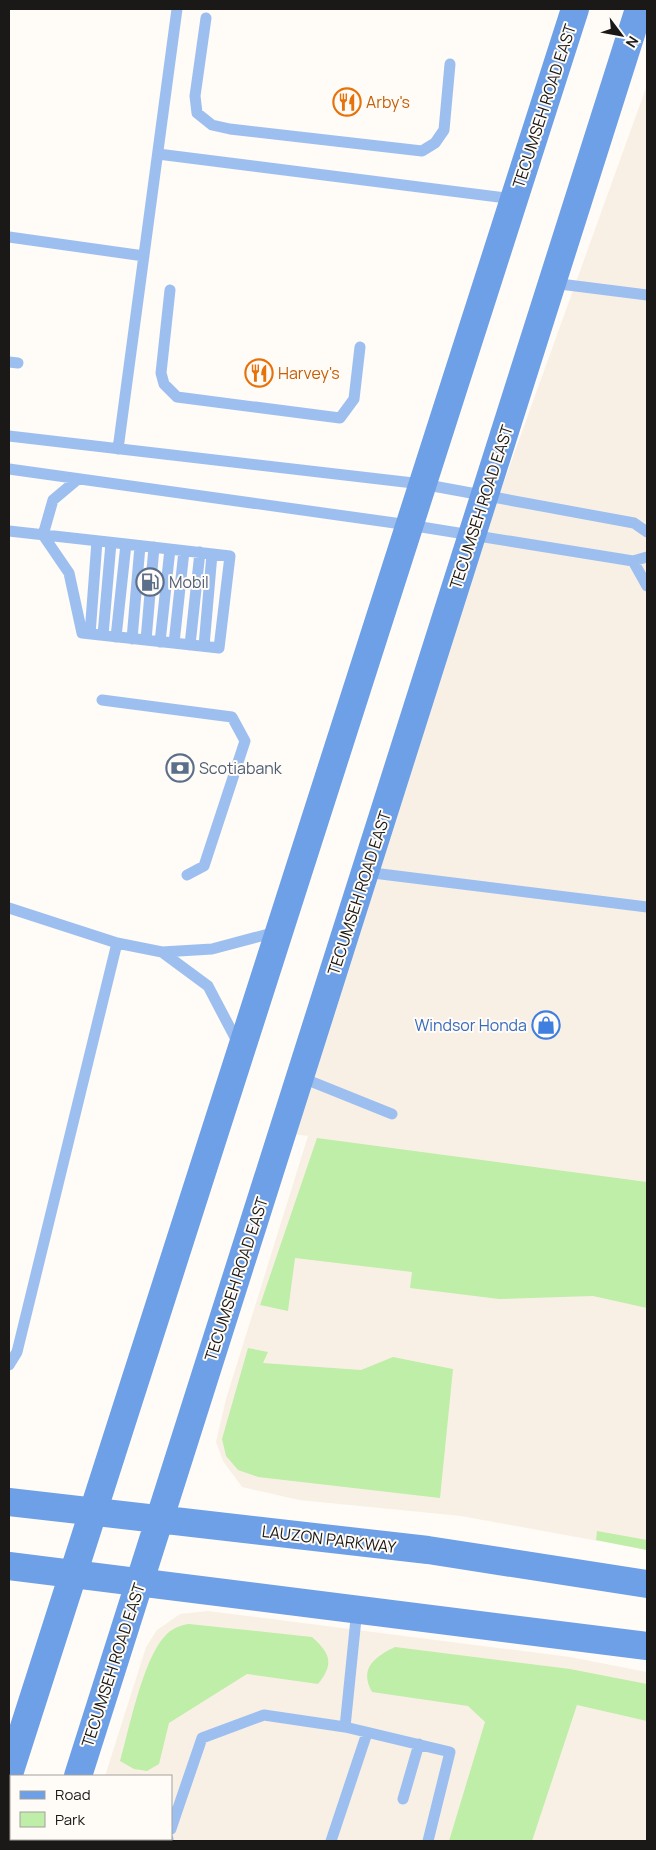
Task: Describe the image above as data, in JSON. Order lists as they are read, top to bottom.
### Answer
{
  "streets": {
    "main road": ["TECUMSEH ROAD EAST", "LAUZON PARKWAY"]
  },
  "crossings": [
    ["TECUMSEH ROAD EAST", "LAUZON PARKWAY"]
  ],
  "places": {
    "restaurant": ["Arby's", "Harvey's"],
    "fuel station": ["Mobil"],
    "bank": ["Scotiabank"],
    "shop": ["Windsor Honda"]
  },
  "legend": ["Road", "Park"],
  "north": "bottom right"
}
